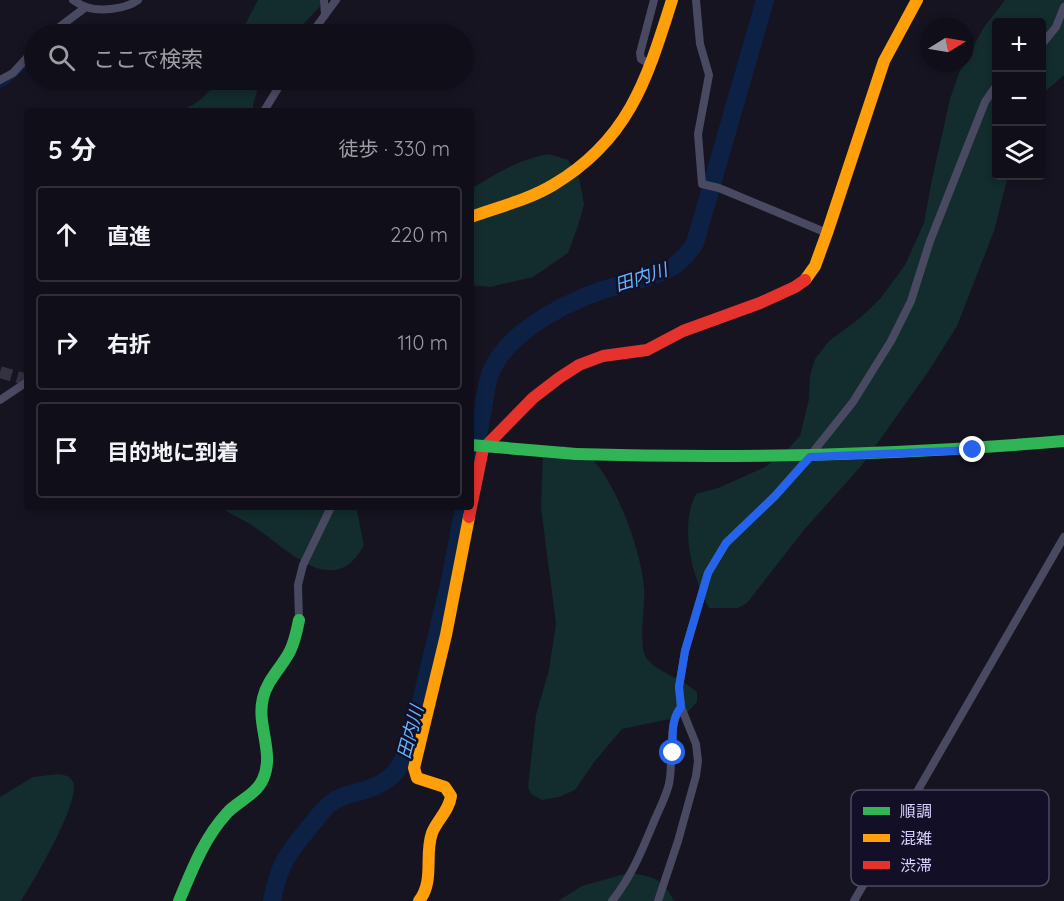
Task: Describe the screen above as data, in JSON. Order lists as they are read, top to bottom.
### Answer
{
  "water": ["田内川"],
  "legend": ["順調", "混雑", "渋滞"],
  "north": "right",
  "page": {
    "map_buttons": ["+", "−"],
    "search": "ここで検索",
    "heading": ["5 分", "徒歩 · 330 m"],
    "list": [
      ["直進", "220 m"],
      ["右折", "110 m"],
      "目的地に到着"
    ]
  }
}
